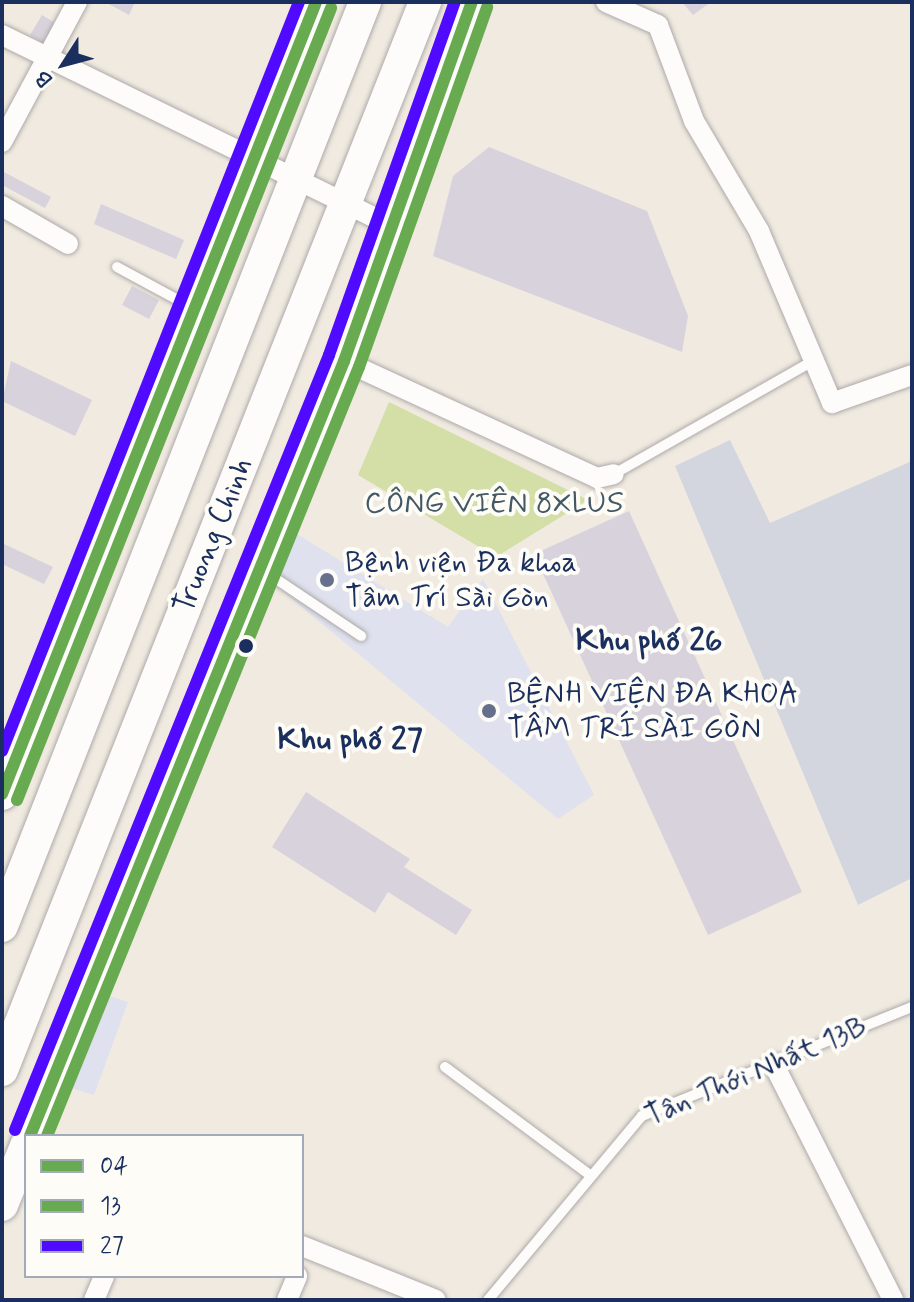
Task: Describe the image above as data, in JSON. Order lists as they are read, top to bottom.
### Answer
{
  "streets": {
    "main road": ["Truong Chinh"],
    "lane": ["Tân Thới Nhất 13B"]
  },
  "districts": ["Khu phố 26", "Khu phố 27"],
  "parks": ["CÔNG VIÊN 8XLUS"],
  "places": ["Bệnh viện Đa khoa Tâm Trí Sài Gòn", "BỆNH VIỆN ĐA KHOA TÂM TRÍ SÀI GÒN"],
  "lines": ["transit line 04", "transit line 27", "transit line 13"],
  "legend": ["04", "13", "27"],
  "north": "bottom left"
}
